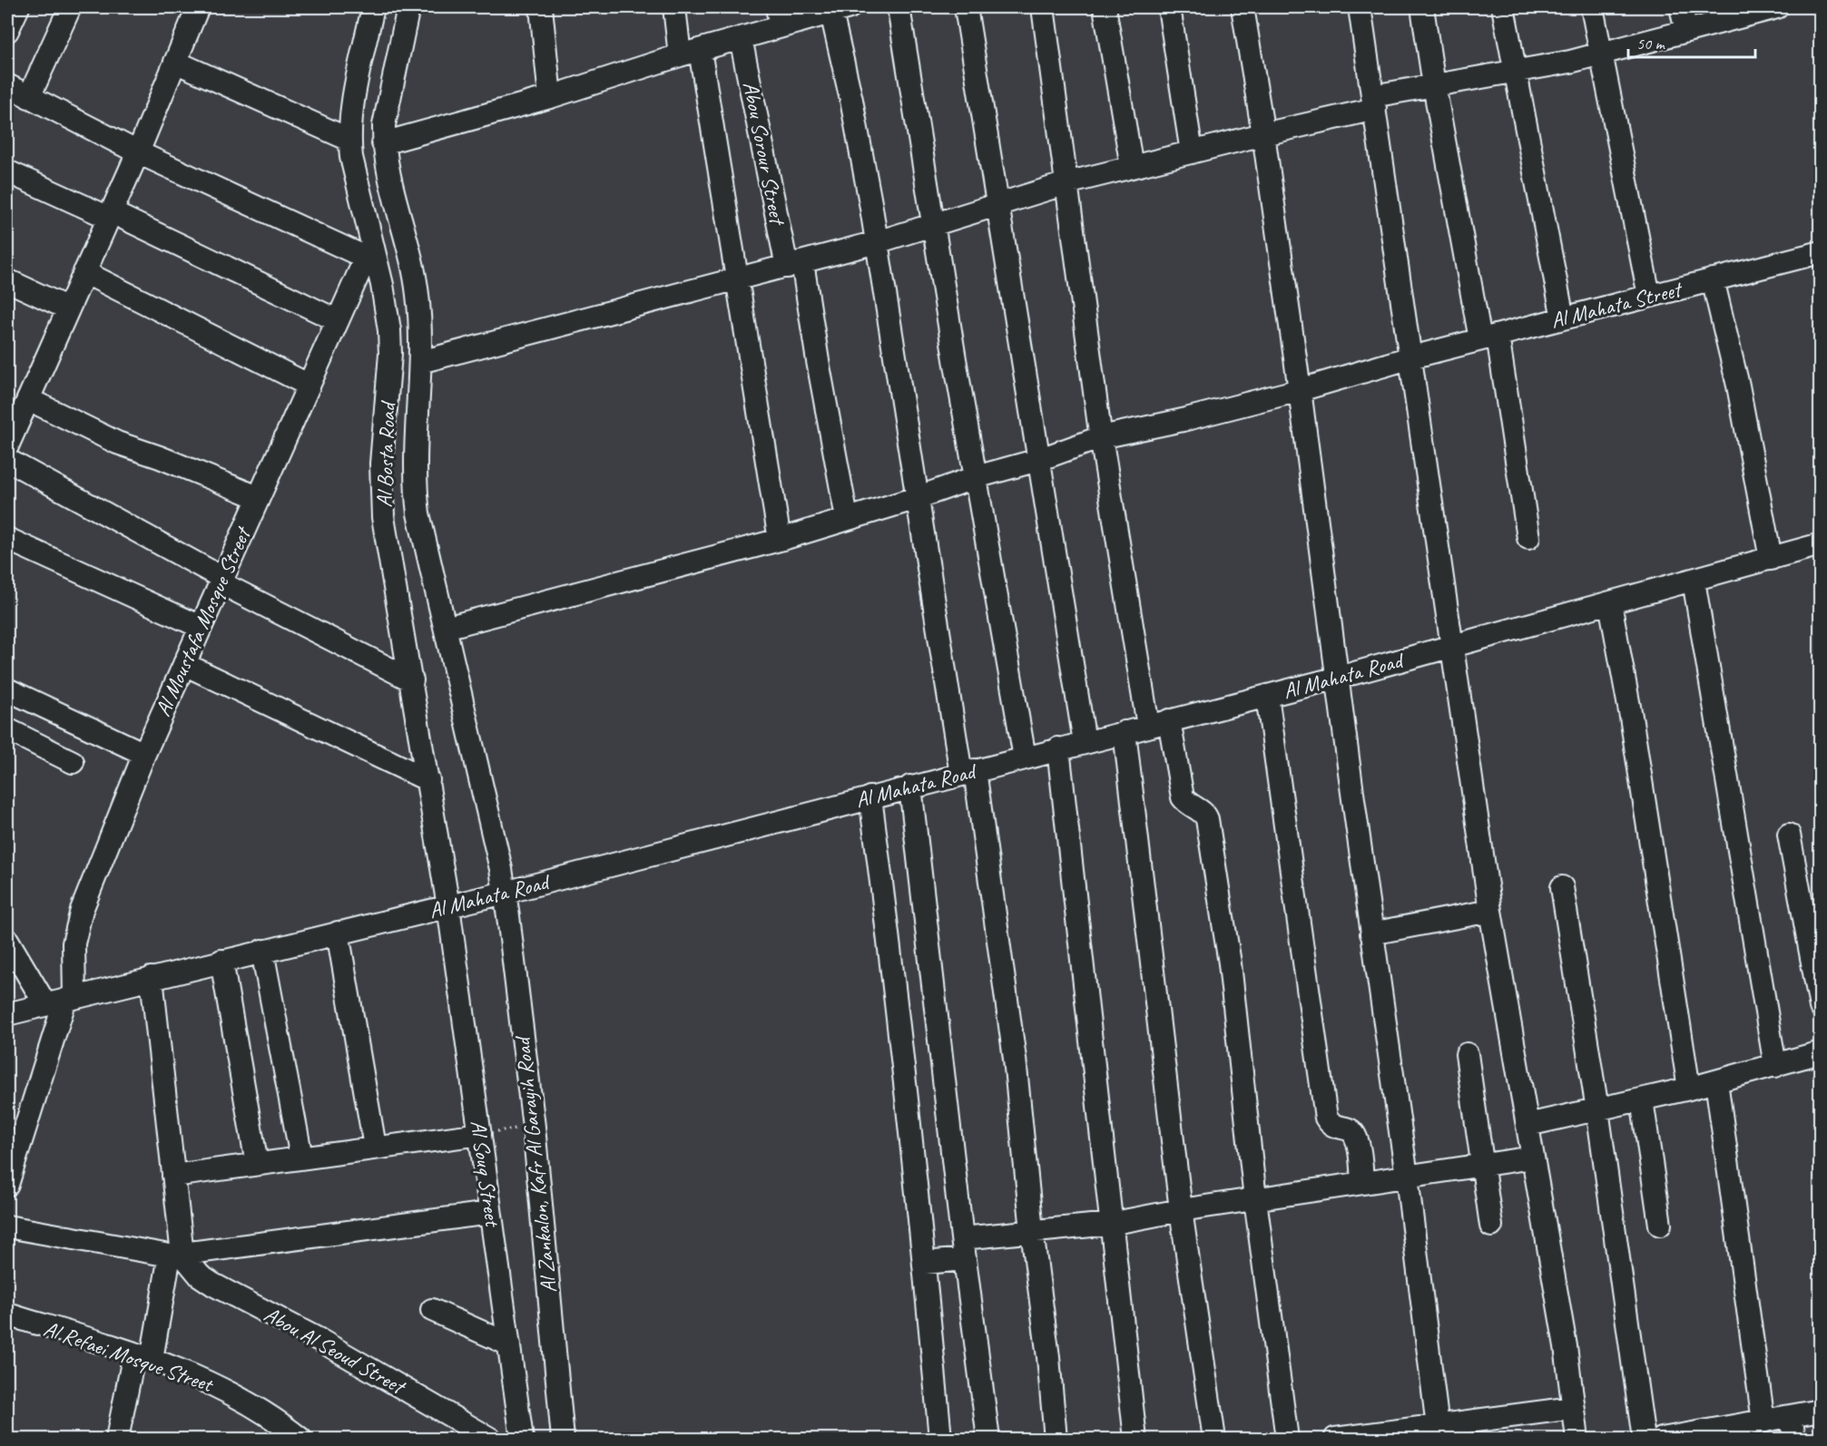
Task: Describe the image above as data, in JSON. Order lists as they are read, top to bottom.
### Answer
{
  "streets": {
    "street": [
      "Abou Sorour Street",
      "Al Mahata Street",
      "Al Bosta Road",
      "Al Moustafa Mosque Street",
      "Al Mahata Road",
      "Al Zankalon, Kafr Al Garayih Road",
      "Al Souq Street",
      "Abou Al Seoud Street",
      "Al Refaei Mosque Street"
    ]
  },
  "crossings": [
    ["Abou Sorour Street", "Al Mahata Street"],
    ["Al Mahata Street", "Al Bosta Road"],
    ["Al Bosta Road", "Al Moustafa Mosque Street"],
    ["Al Bosta Road", "Al Mahata Road"],
    ["Al Bosta Road", "Al Zankalon, Kafr Al Garayih Road"],
    ["Al Bosta Road", "Al Souq Street"],
    ["Al Moustafa Mosque Street", "Al Mahata Road"],
    ["Al Mahata Road", "Al Zankalon, Kafr Al Garayih Road"],
    ["Al Mahata Road", "Al Souq Street"],
    ["Al Zankalon, Kafr Al Garayih Road", "Al Souq Street"]
  ],
  "scale_bar": "50 m"
}
